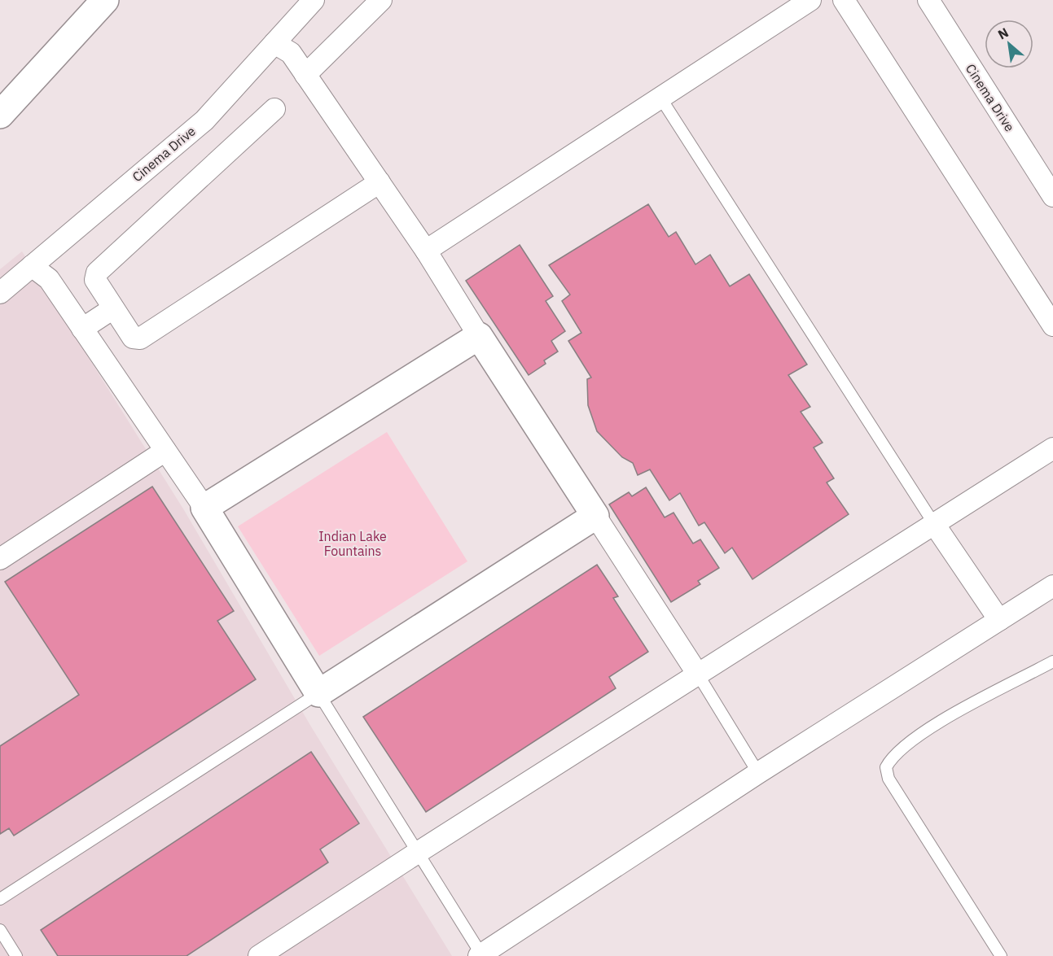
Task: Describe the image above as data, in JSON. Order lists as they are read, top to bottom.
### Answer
{
  "streets": {
    "street": ["Cinema Drive"]
  },
  "parks": ["Indian Lake Fountains"],
  "north": "top left"
}
